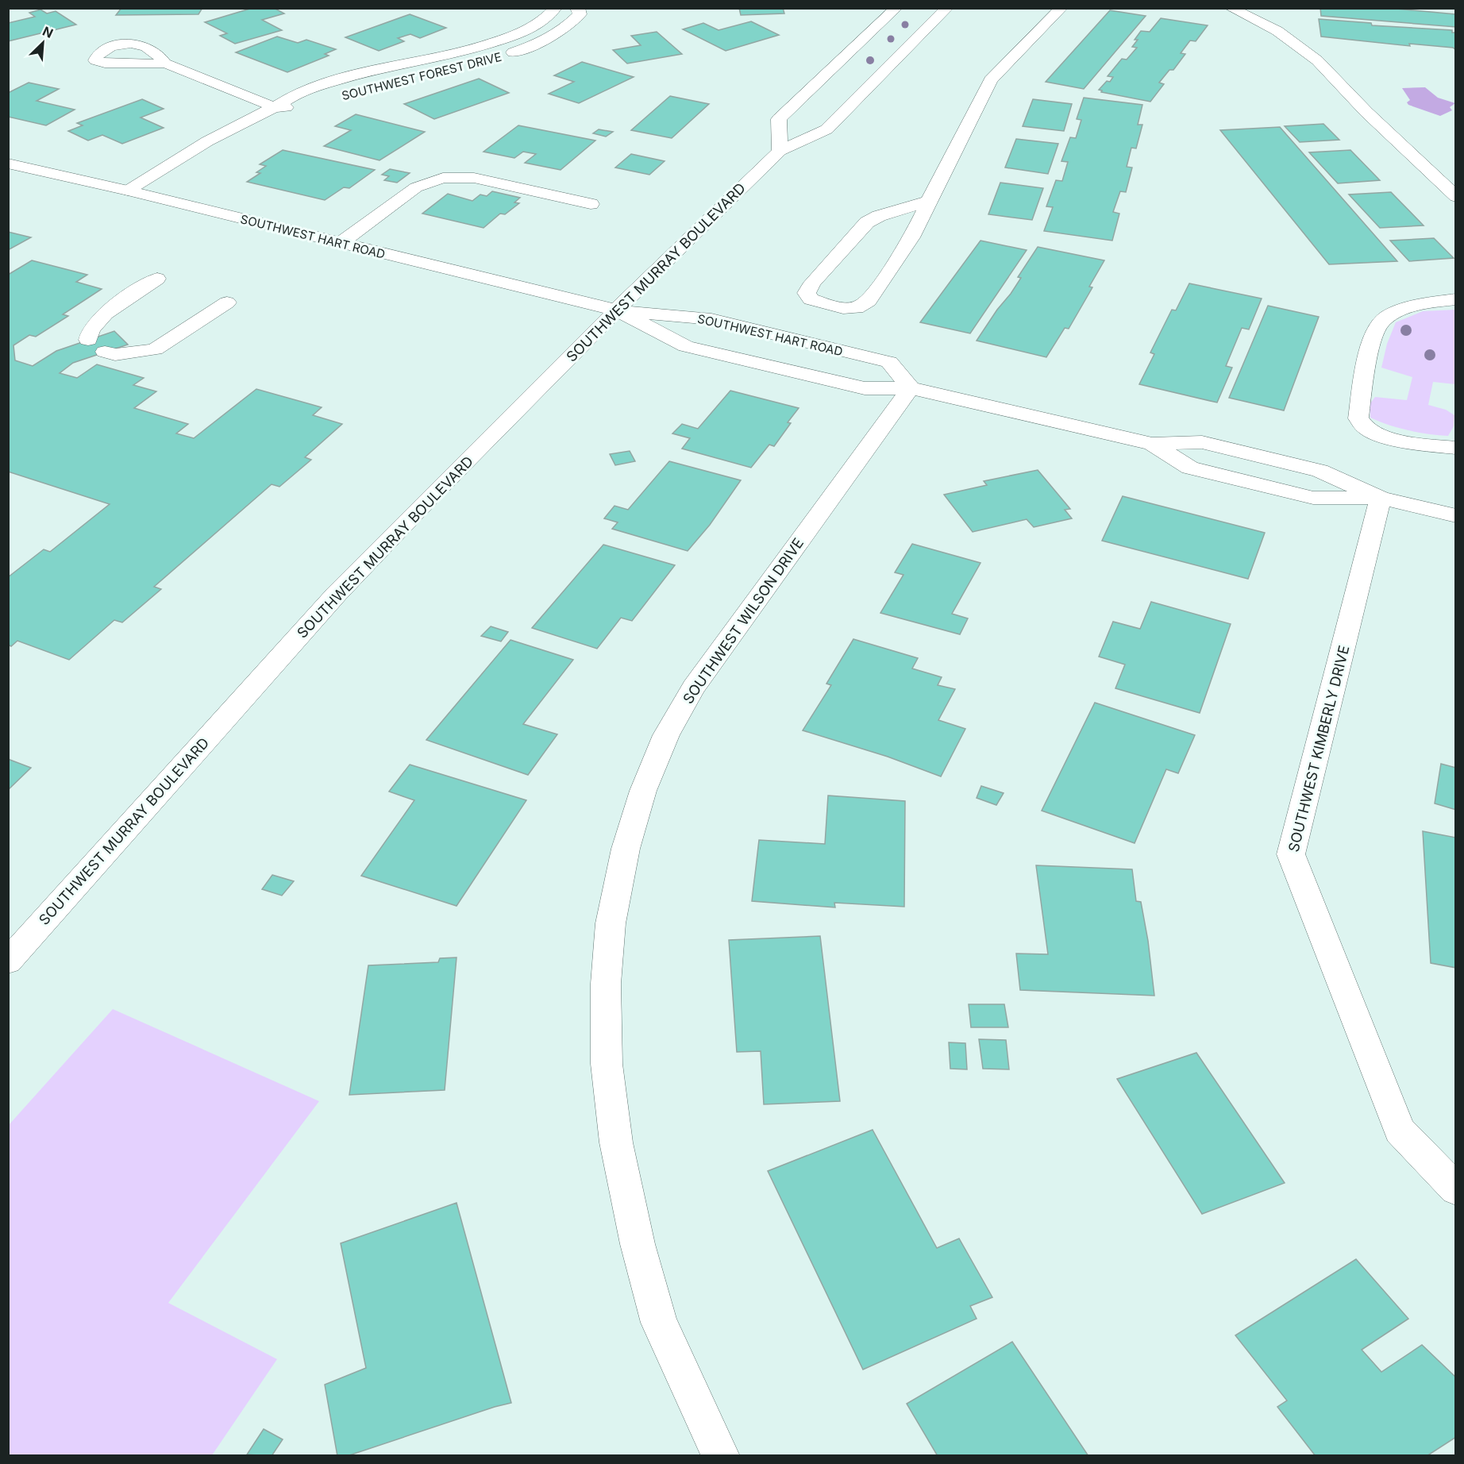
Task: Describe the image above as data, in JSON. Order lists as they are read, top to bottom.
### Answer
{
  "streets": {
    "street": [
      "SOUTHWEST FOREST DRIVE",
      "SOUTHWEST HART ROAD",
      "SOUTHWEST MURRAY BOULEVARD",
      "SOUTHWEST WILSON DRIVE",
      "SOUTHWEST KIMBERLY DRIVE"
    ]
  },
  "crossings": [
    ["SOUTHWEST FOREST DRIVE", "SOUTHWEST HART ROAD"],
    ["SOUTHWEST HART ROAD", "SOUTHWEST MURRAY BOULEVARD"],
    ["SOUTHWEST HART ROAD", "SOUTHWEST WILSON DRIVE"],
    ["SOUTHWEST HART ROAD", "SOUTHWEST KIMBERLY DRIVE"]
  ],
  "north": "top right"
}
